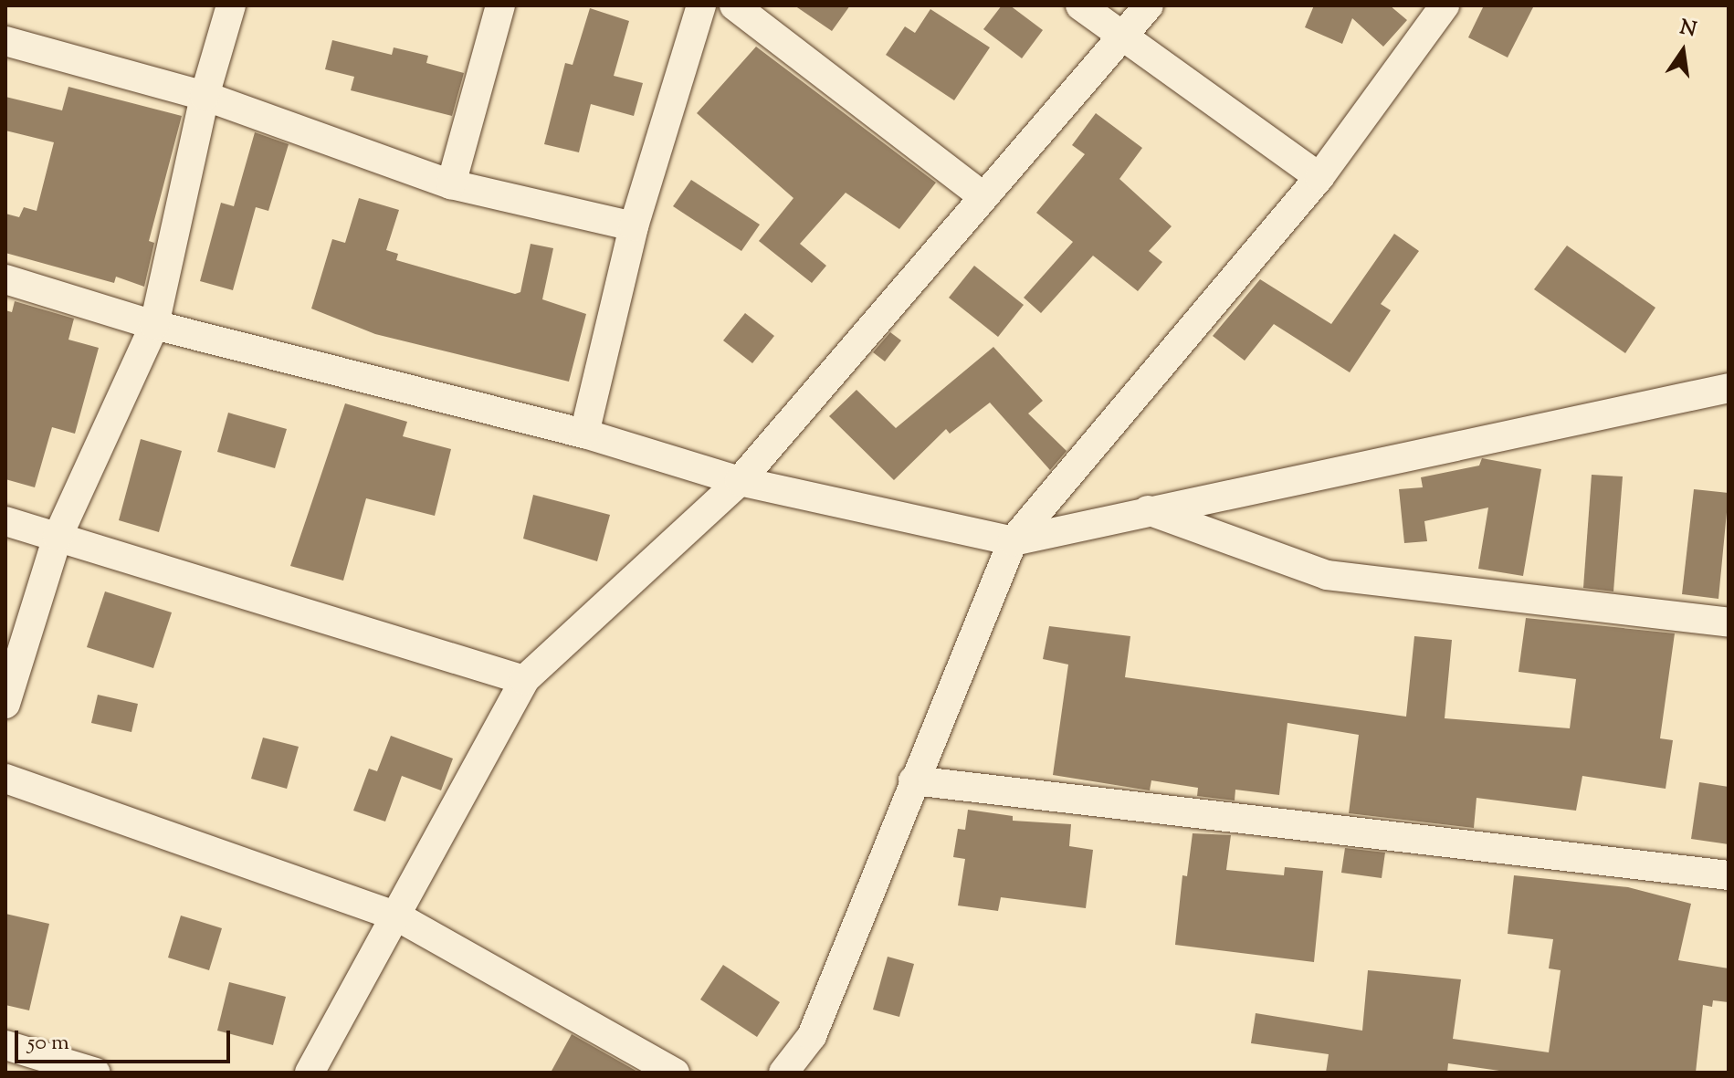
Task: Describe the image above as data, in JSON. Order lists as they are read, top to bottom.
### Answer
{
  "scale_bar": "50 m",
  "north": "top"
}
